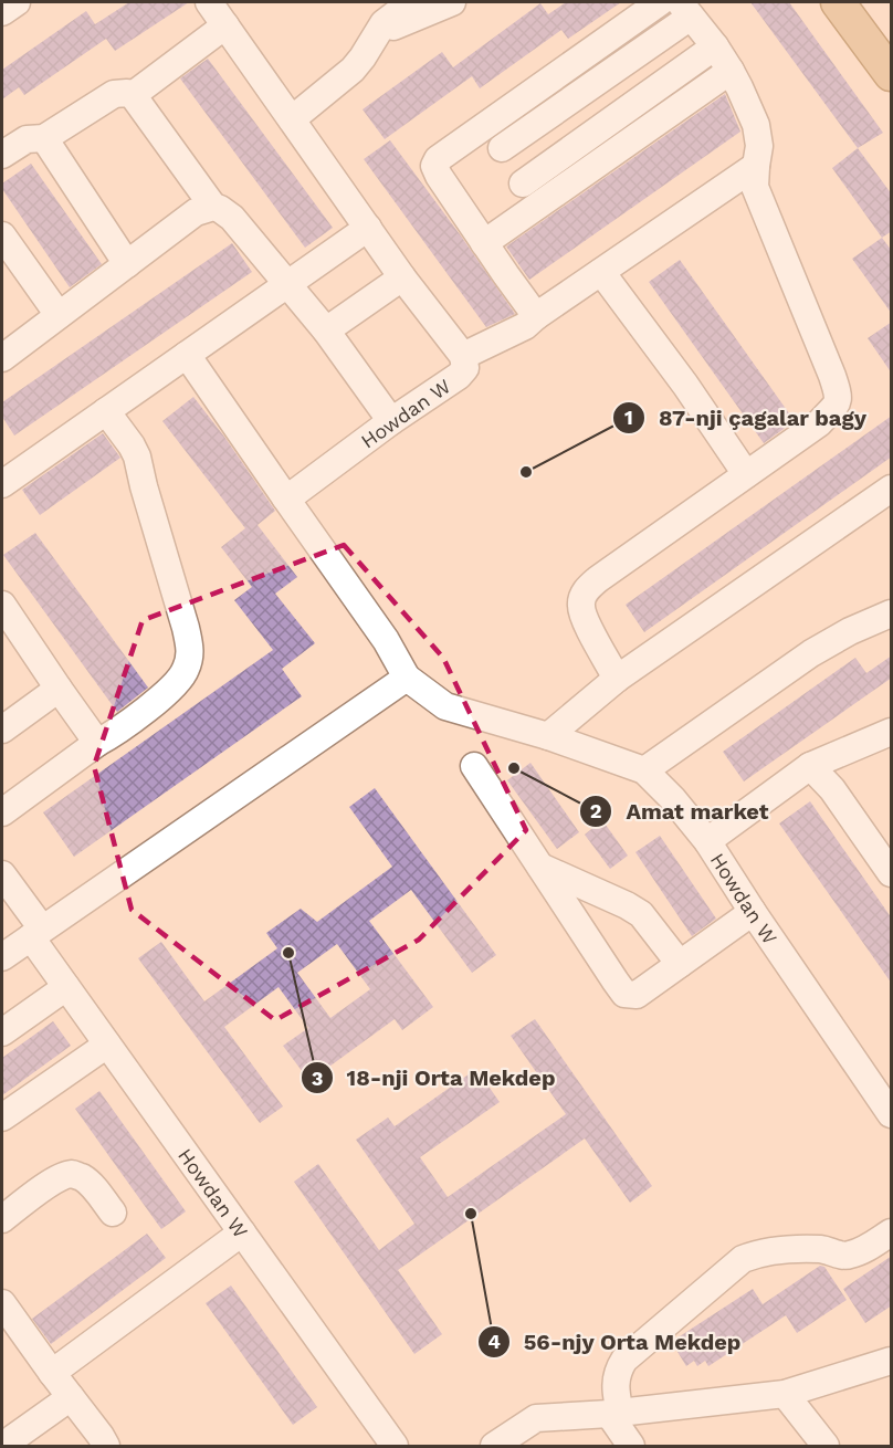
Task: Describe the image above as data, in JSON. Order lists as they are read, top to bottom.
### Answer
{
  "streets": {
    "street": ["Howdan W"]
  },
  "places": [
    "87-nji çagalar bagy",
    "Amat market",
    "18-nji Orta Mekdep",
    "56-njy Orta Mekdep"
  ]
}
